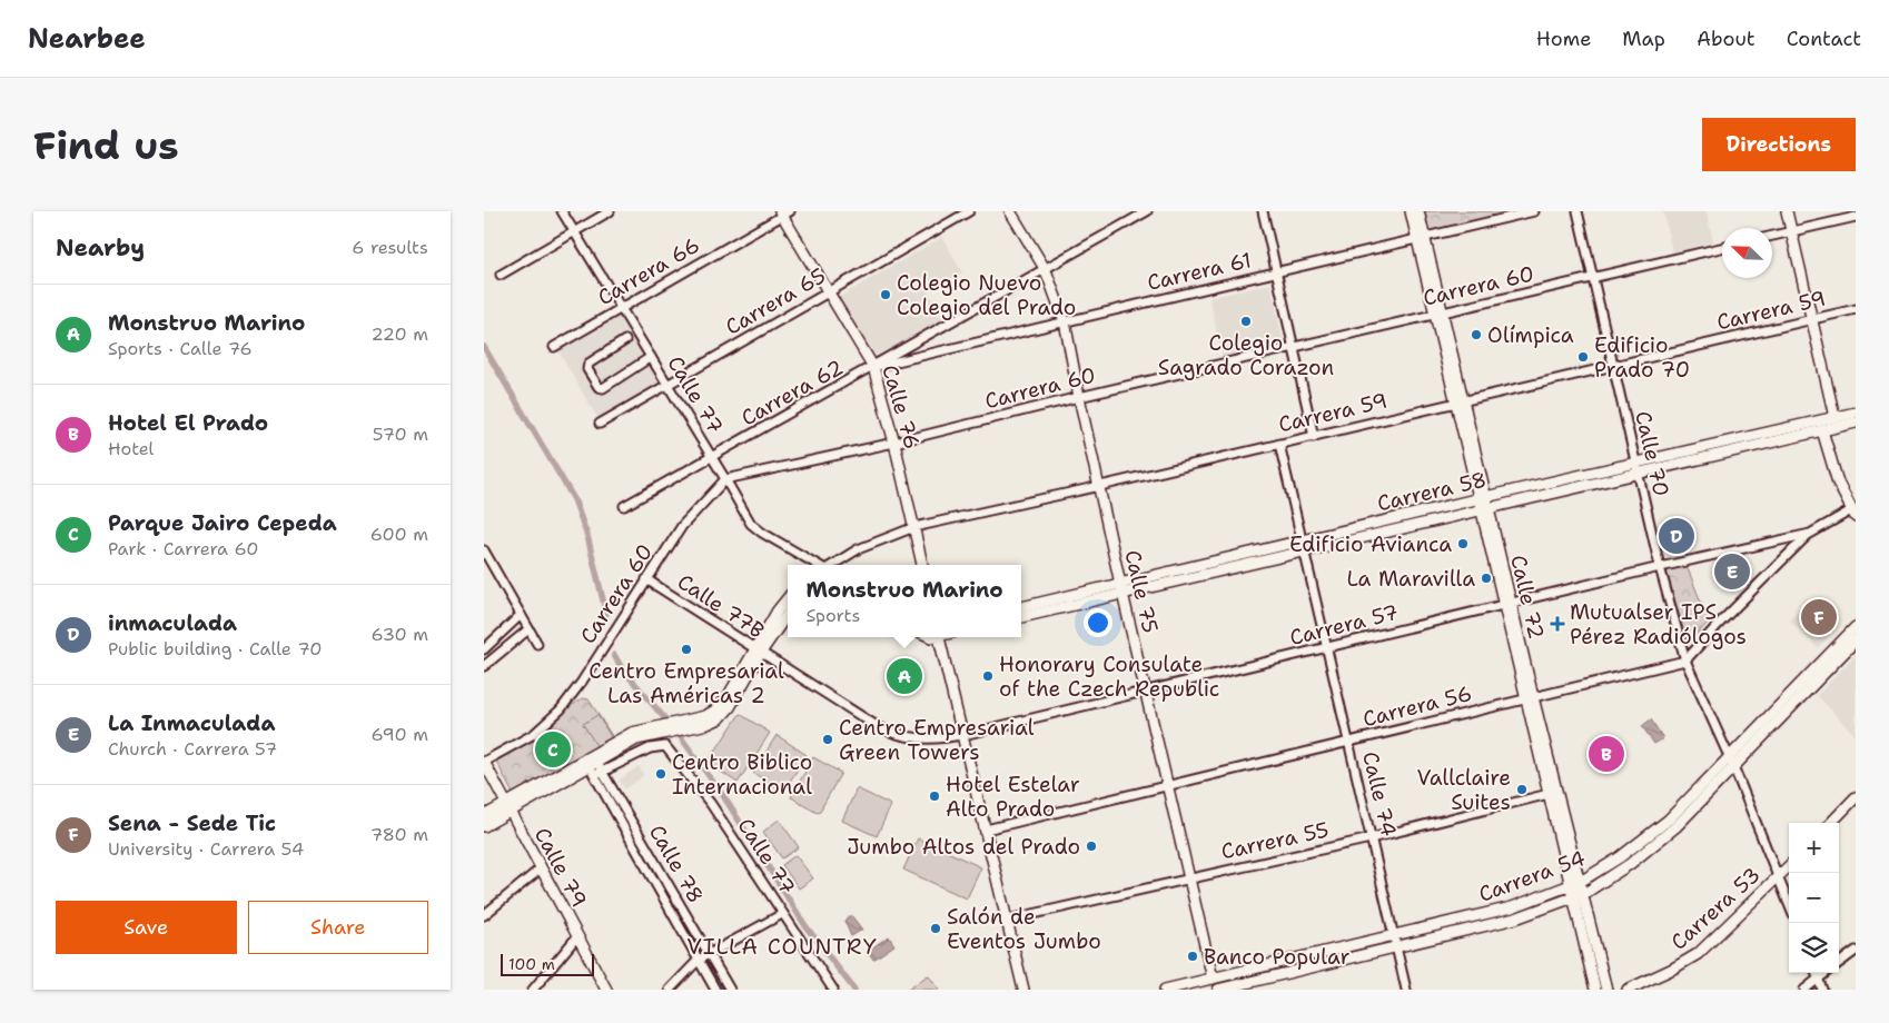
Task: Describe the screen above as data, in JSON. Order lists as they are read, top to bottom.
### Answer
{
  "streets": {
    "street": [
      "Carrera 66",
      "Carrera 61",
      "Carrera 60",
      "Carrera 65",
      "Carrera 59",
      "Carrera 62",
      "Calle 77",
      "Calle 76",
      "Calle 70",
      "Carrera 58",
      "Calle 75",
      "Calle 72",
      "Calle 77B",
      "Carrera 57",
      "Carrera 56",
      "Calle 74",
      "Carrera 55",
      "Calle 78",
      "Calle 79",
      "Carrera 54",
      "Carrera 53"
    ]
  },
  "crossings": [
    ["Carrera 66", "Calle 77"],
    ["Carrera 66", "Calle 76"],
    ["Carrera 61", "Carrera 62"],
    ["Carrera 61", "Calle 76"],
    ["Carrera 61", "Calle 75"],
    ["Carrera 61", "Calle 72"],
    ["Carrera 60", "Calle 77"],
    ["Carrera 60", "Calle 76"],
    ["Carrera 60", "Calle 70"],
    ["Carrera 60", "Calle 75"],
    ["Carrera 60", "Calle 72"],
    ["Carrera 60", "Calle 77B"],
    ["Carrera 60", "Calle 79"],
    ["Carrera 65", "Calle 77"],
    ["Carrera 65", "Calle 76"],
    ["Carrera 59", "Calle 76"],
    ["Carrera 59", "Calle 70"],
    ["Carrera 59", "Calle 75"],
    ["Carrera 59", "Calle 72"],
    ["Carrera 59", "Calle 74"],
    ["Carrera 62", "Calle 77"],
    ["Carrera 62", "Calle 76"],
    ["Carrera 62", "Calle 75"],
    ["Calle 77", "Calle 78"],
    ["Calle 70", "Carrera 58"],
    ["Calle 70", "Carrera 57"],
    ["Calle 70", "Carrera 56"],
    ["Calle 70", "Carrera 54"],
    ["Calle 70", "Carrera 53"],
    ["Carrera 58", "Calle 75"],
    ["Carrera 58", "Calle 72"],
    ["Carrera 58", "Calle 74"],
    ["Calle 75", "Carrera 57"],
    ["Calle 75", "Carrera 56"],
    ["Calle 75", "Carrera 55"],
    ["Calle 75", "Carrera 54"],
    ["Calle 72", "Carrera 57"],
    ["Calle 72", "Carrera 56"],
    ["Calle 72", "Carrera 55"],
    ["Calle 72", "Carrera 54"],
    ["Calle 77B", "Carrera 57"],
    ["Carrera 57", "Calle 74"],
    ["Carrera 56", "Calle 74"],
    ["Calle 74", "Carrera 55"],
    ["Calle 74", "Carrera 54"]
  ],
  "districts": ["VILLA COUNTRY"],
  "places": {
    "other": [
      "Colegio Nuevo Colegio del Prado",
      "Colegio Sagrado Corazon",
      "Olímpica",
      "Edificio Prado 70",
      "Edificio Avianca",
      "La Maravilla",
      "Centro Empresarial Las Américas 2",
      "Honorary Consulate of the Czech Republic",
      "Centro Empresarial Green Towers",
      "Centro Biblico Internacional",
      "Vallclaire Suites",
      "Hotel Estelar Alto Prado",
      "Jumbo Altos del Prado",
      "Salón de Eventos Jumbo",
      "Banco Popular"
    ],
    "health": ["Mutualser IPS Pérez Radiólogos"]
  },
  "scale_bar": "100 m",
  "north": "top left",
  "page": {
    "header": "Nearbee",
    "nav": [
      "Home",
      "Map",
      "About",
      "Contact"
    ],
    "buttons": [
      "Directions",
      ["Save", "Share"]
    ],
    "title": "Find us",
    "heading": ["Nearby", "6 results"],
    "list": [
      {
        "mark": "A",
        "name": "Monstruo Marino",
        "note": "Sports · Calle 76",
        "value": "220 m"
      },
      {
        "mark": "B",
        "name": "Hotel El Prado",
        "note": "Hotel",
        "value": "570 m"
      },
      {
        "mark": "C",
        "name": "Parque Jairo Cepeda",
        "note": "Park · Carrera 60",
        "value": "600 m"
      },
      {
        "mark": "D",
        "name": "inmaculada",
        "note": "Public building · Calle 70",
        "value": "630 m"
      },
      {
        "mark": "E",
        "name": "La Inmaculada",
        "note": "Church · Carrera 57",
        "value": "690 m"
      },
      {
        "mark": "F",
        "name": "Sena - Sede Tic",
        "note": "University · Carrera 54",
        "value": "780 m"
      }
    ],
    "pins": [
      "D",
      "E",
      "F",
      "A",
      "C",
      "B"
    ],
    "popup": ["Monstruo Marino", "Sports"],
    "map_buttons": ["+", "−"],
    "scale": "100 m"
  }
}
